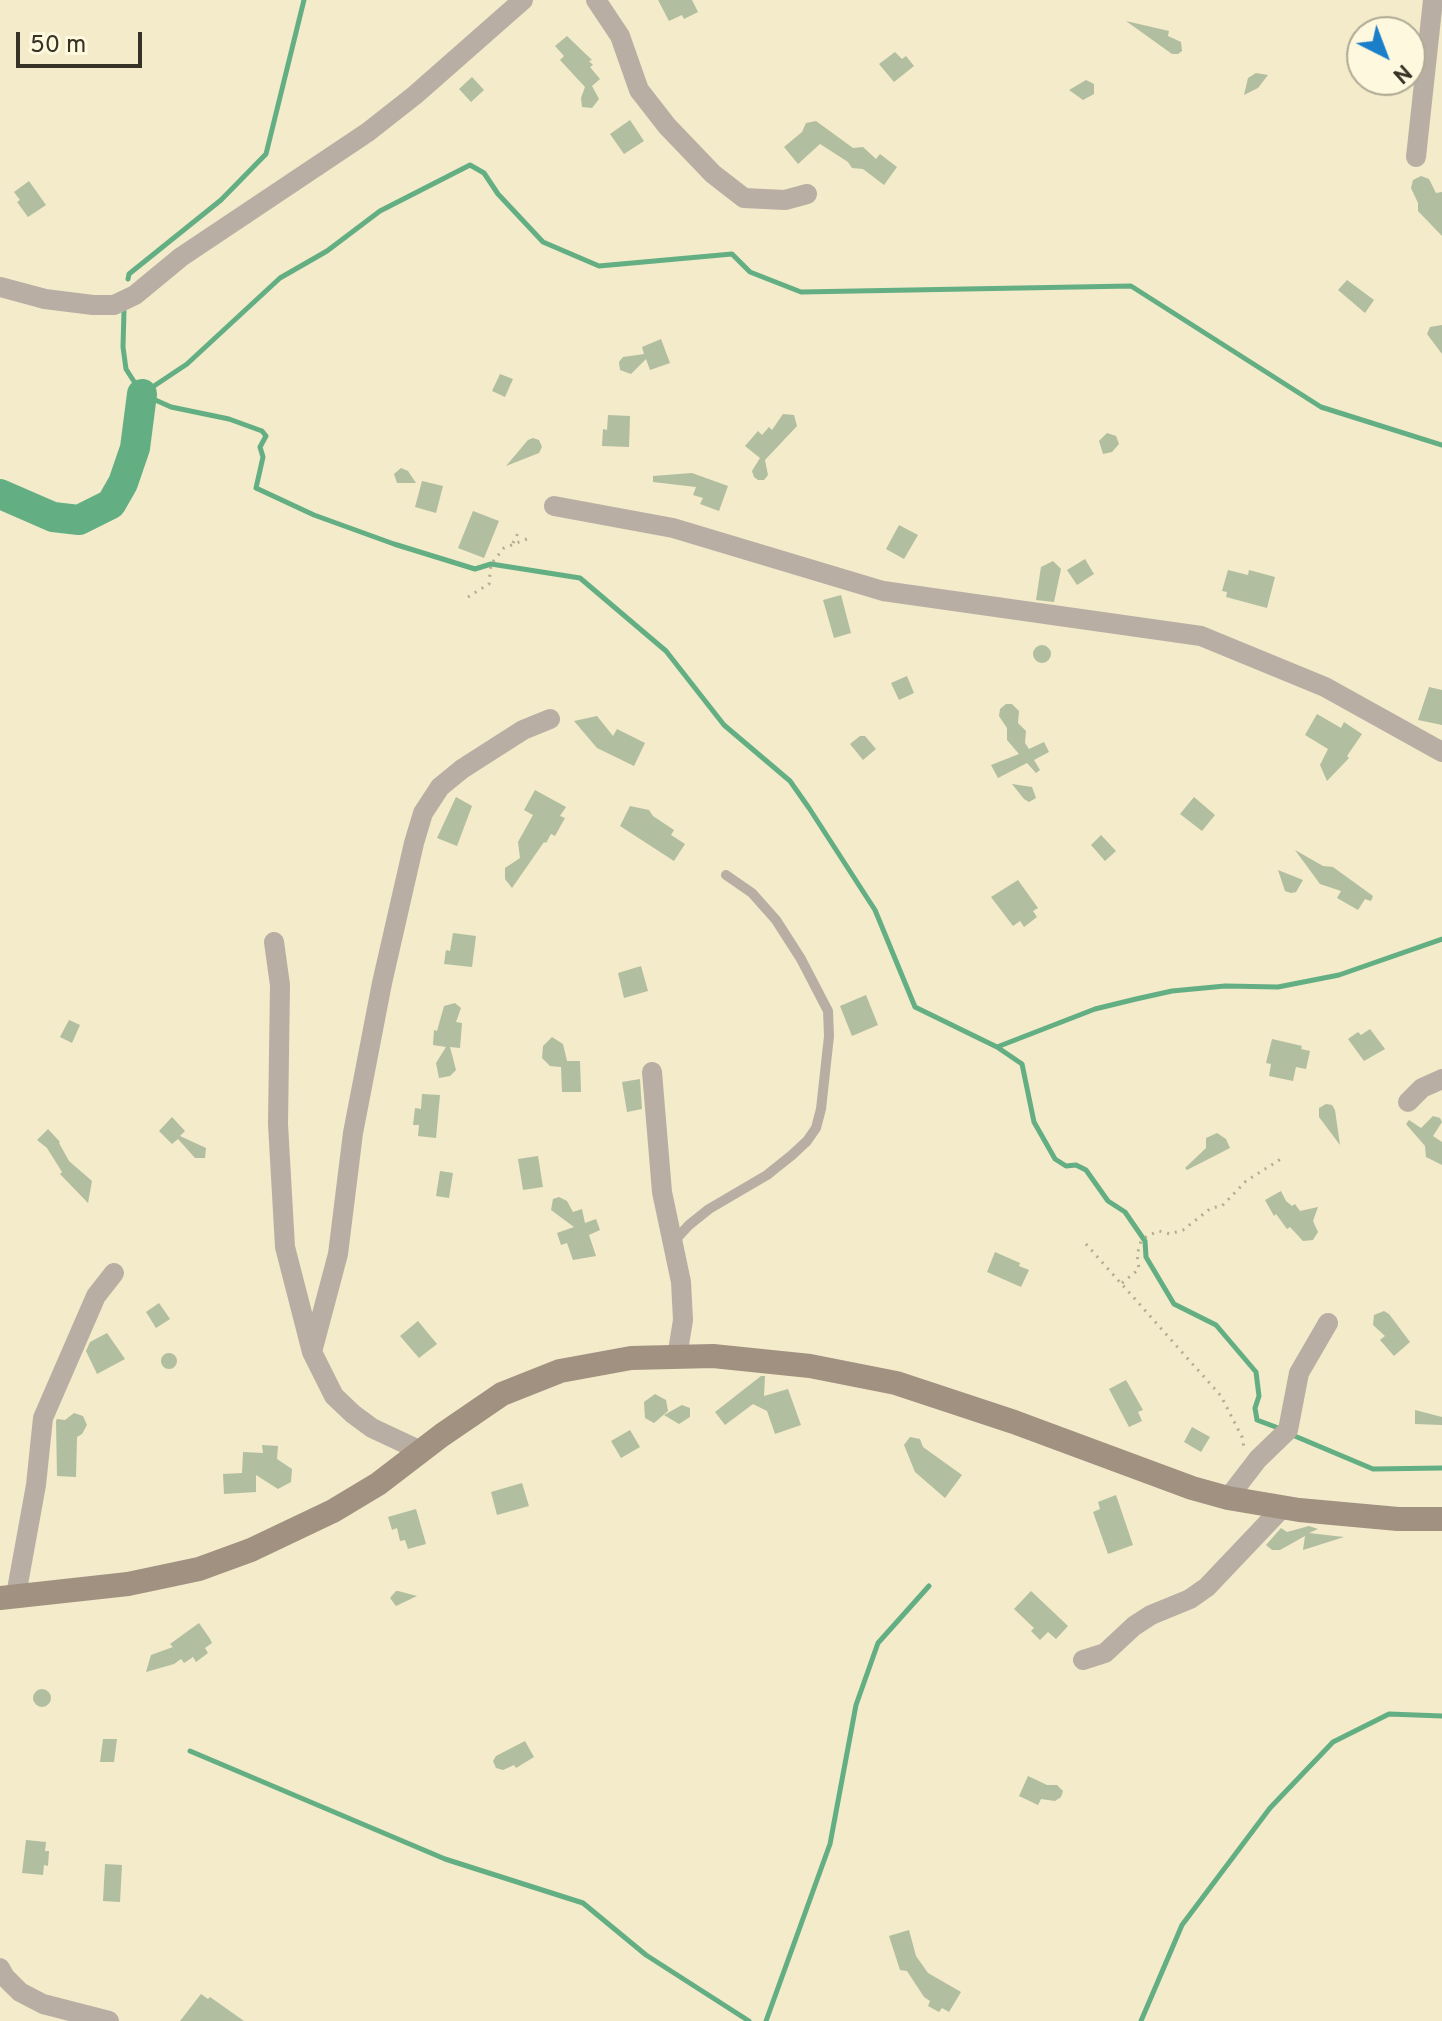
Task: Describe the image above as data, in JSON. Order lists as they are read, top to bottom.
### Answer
{
  "scale_bar": "50 m",
  "north": "bottom right"
}
